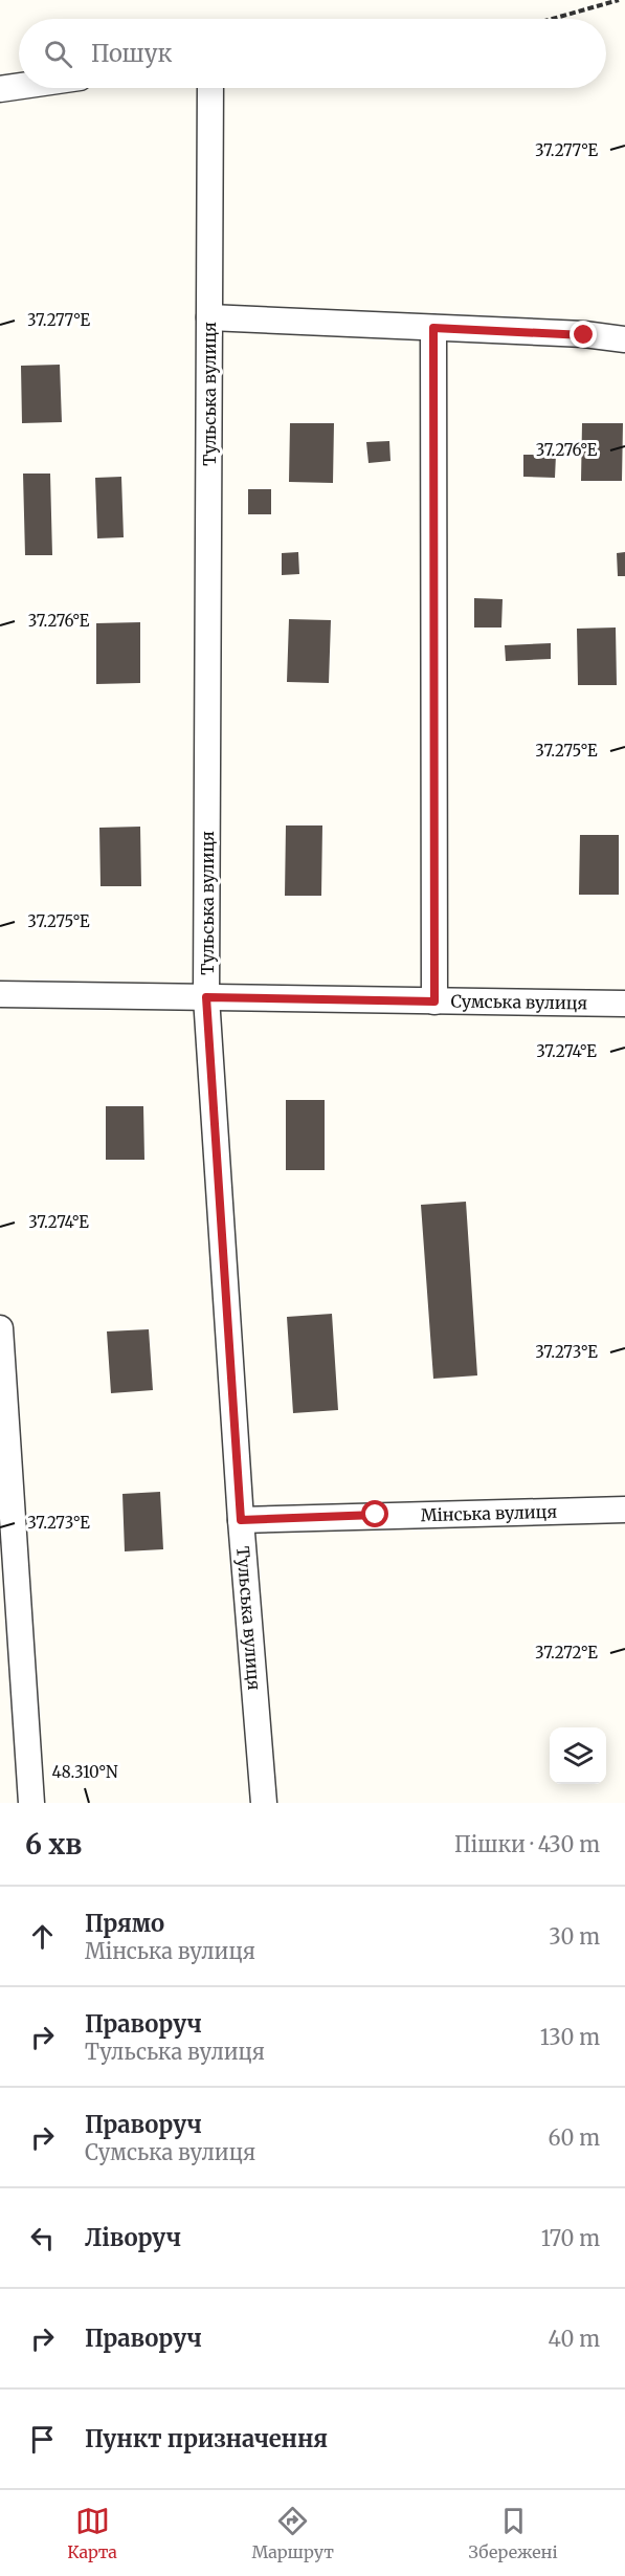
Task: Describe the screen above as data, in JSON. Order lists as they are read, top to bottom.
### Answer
{
  "streets": {
    "street": ["Тульська вулиця", "Сумська вулиця", "Мінська вулиця"]
  },
  "crossings": [
    ["Тульська вулиця", "Сумська вулиця"],
    ["Тульська вулиця", "Мінська вулиця"]
  ],
  "page": {
    "search": "Пошук",
    "heading": ["6 хв", "Пішки · 430 m"],
    "list": [
      ["Прямо", "Мінська вулиця", "30 m"],
      ["Праворуч", "Тульська вулиця", "130 m"],
      ["Праворуч", "Сумська вулиця", "60 m"],
      ["Ліворуч", "170 m"],
      ["Праворуч", "40 m"],
      "Пункт призначення"
    ],
    "nav": ["Карта", "Маршрут", "Збережені"]
  },
  "coordinates": [
    "37.277°E",
    "37.276°E",
    "37.275°E",
    "37.274°E",
    "37.273°E",
    "37.272°E",
    "48.310°N"
  ]
}
